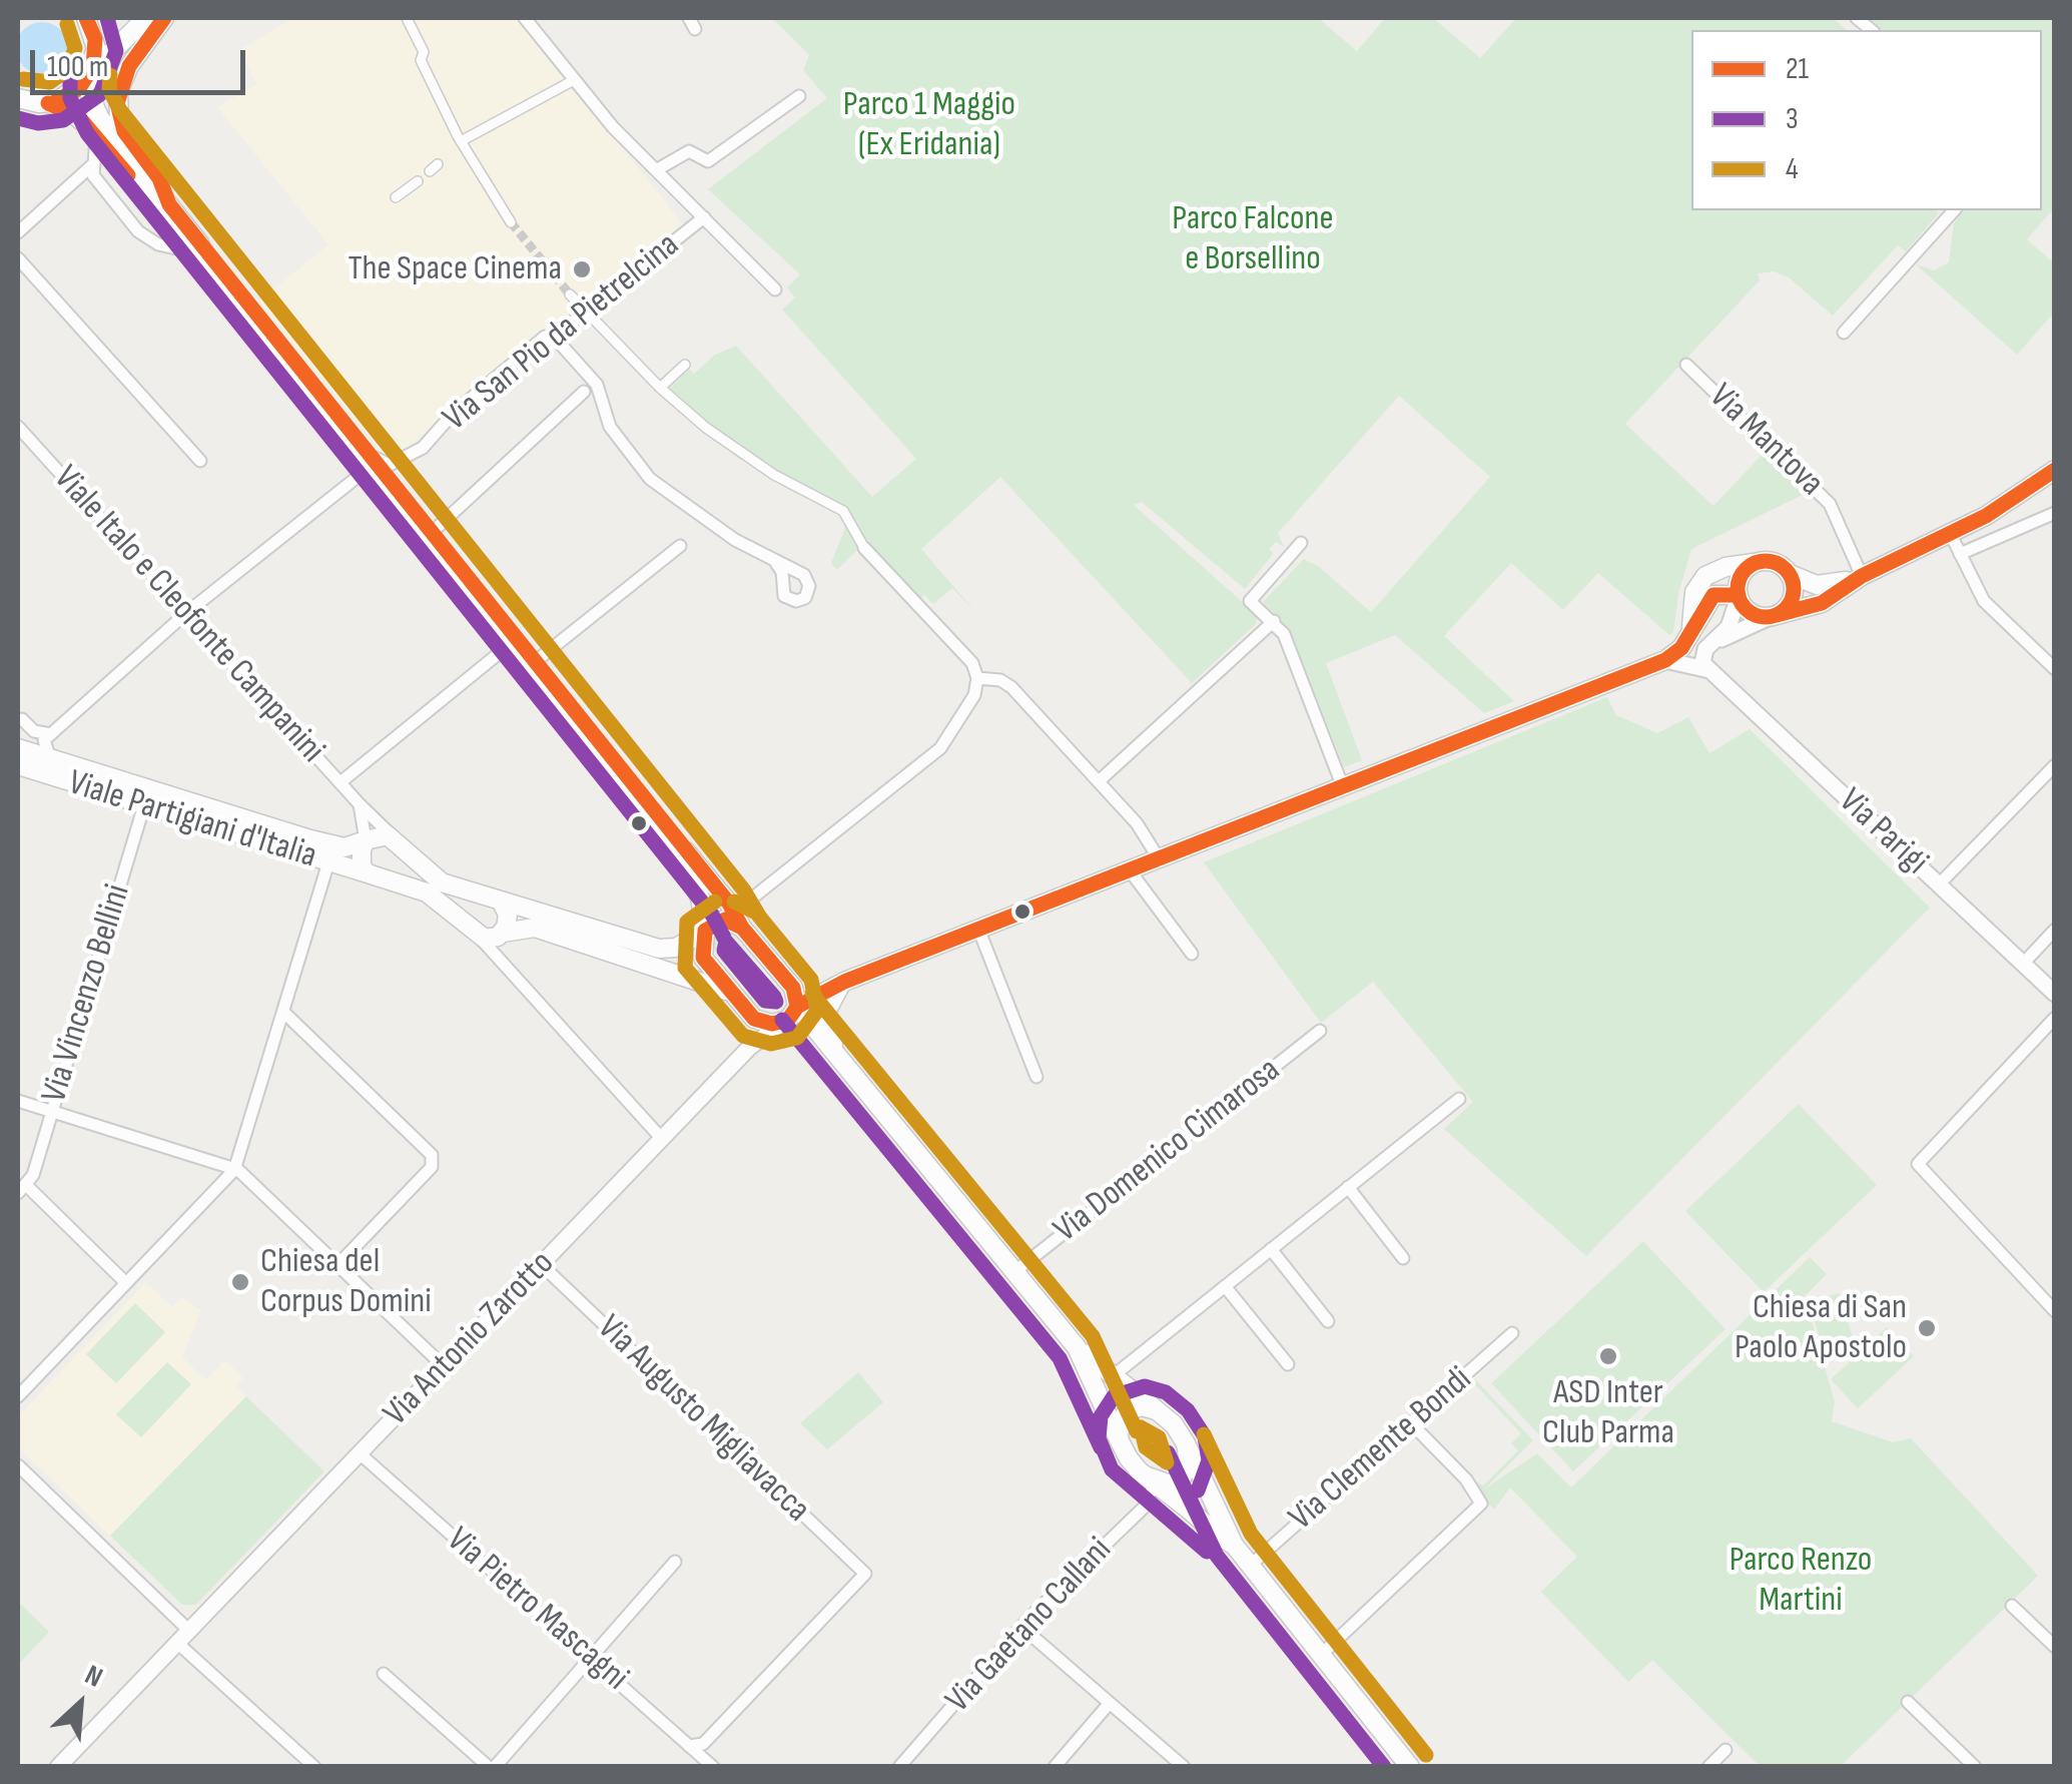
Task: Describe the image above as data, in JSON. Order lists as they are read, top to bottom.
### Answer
{
  "streets": {
    "main road": ["Viale Partigiani d'Italia"],
    "street": [
      "Via San Pio da Pietrelcina",
      "Via Mantova",
      "Viale Italo e Cleofonte Campanini",
      "Via Parigi",
      "Via Vincenzo Bellini",
      "Via Domenico Cimarosa",
      "Via Antonio Zarotto",
      "Via Augusto Migliavacca",
      "Via Clemente Bondi",
      "Via Pietro Mascagni",
      "Via Gaetano Callani"
    ]
  },
  "crossings": [
    ["Viale Italo e Cleofonte Campanini", "Viale Partigiani d'Italia"],
    ["Viale Partigiani d'Italia", "Via Vincenzo Bellini"],
    ["Via Antonio Zarotto", "Via Augusto Migliavacca"],
    ["Via Antonio Zarotto", "Via Pietro Mascagni"],
    ["Via Augusto Migliavacca", "Via Pietro Mascagni"]
  ],
  "parks": ["Parco 1 Maggio (Ex Eridania)", "Parco Falcone e Borsellino", "Parco Renzo Martini"],
  "places": [
    "The Space Cinema",
    "Chiesa del Corpus Domini",
    "Chiesa di San Paolo Apostolo",
    "ASD Inter Club Parma"
  ],
  "lines": ["transit line 21", "transit line 3", "transit line 4"],
  "legend": ["21", "3", "4"],
  "scale_bar": "100 m",
  "north": "top right"
}
